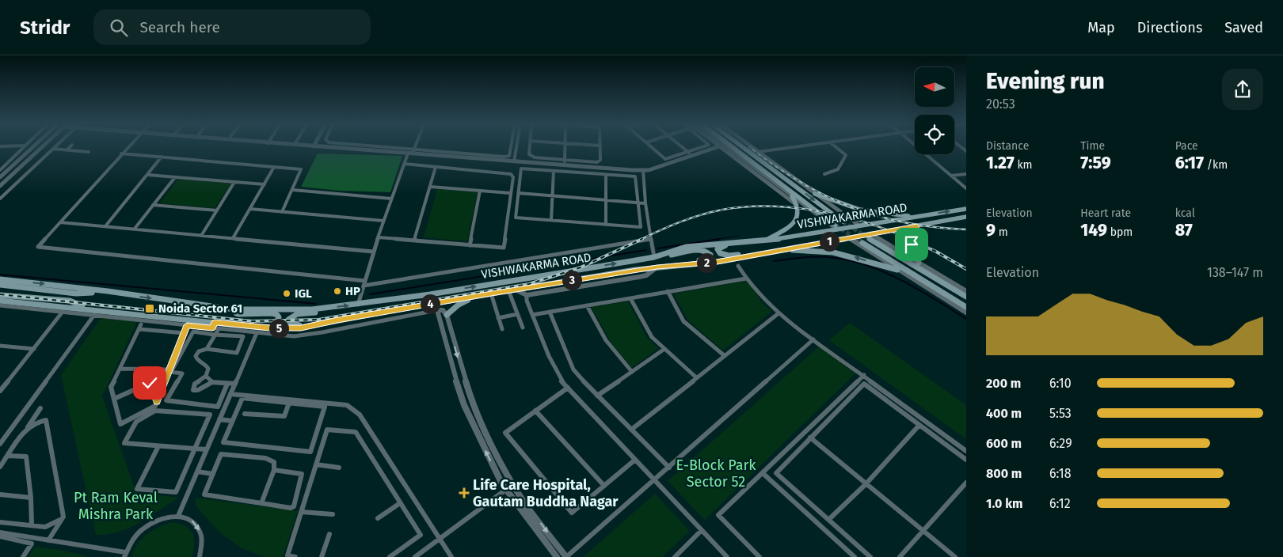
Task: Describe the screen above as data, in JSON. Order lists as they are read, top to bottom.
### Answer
{
  "streets": {
    "main road": ["VISHWAKARMA ROAD"]
  },
  "parks": ["E-Block Park Sector 52", "Pt Ram Keval Mishra Park"],
  "places": {
    "other": ["HP", "IGL"],
    "transit": ["Noida Sector 61"],
    "health": ["Life Care Hospital, Gautam Buddha Nagar"]
  },
  "north": "left",
  "page": {
    "header": "Stridr",
    "search": "Search here",
    "nav": ["Map", "Directions", "Saved"],
    "heading": ["Evening run", "20:53"],
    "stats": [
      ["Distance", "1.27 km"],
      ["Time", "7:59"],
      ["Pace", "6:17 /km"],
      ["Elevation", "9 m"],
      ["Heart rate", "149 bpm"],
      ["kcal", "87"]
    ],
    "pins": [
      "1",
      "2",
      "3",
      "4",
      "5"
    ],
    "chart": ["Elevation", "138–147 m"],
    "list": [
      {
        "name": "200 m",
        "note": "6:10"
      },
      {
        "name": "400 m",
        "note": "5:53"
      },
      {
        "name": "600 m",
        "note": "6:29"
      },
      {
        "name": "800 m",
        "note": "6:18"
      },
      {
        "name": "1.0 km",
        "note": "6:12"
      }
    ]
  }
}
